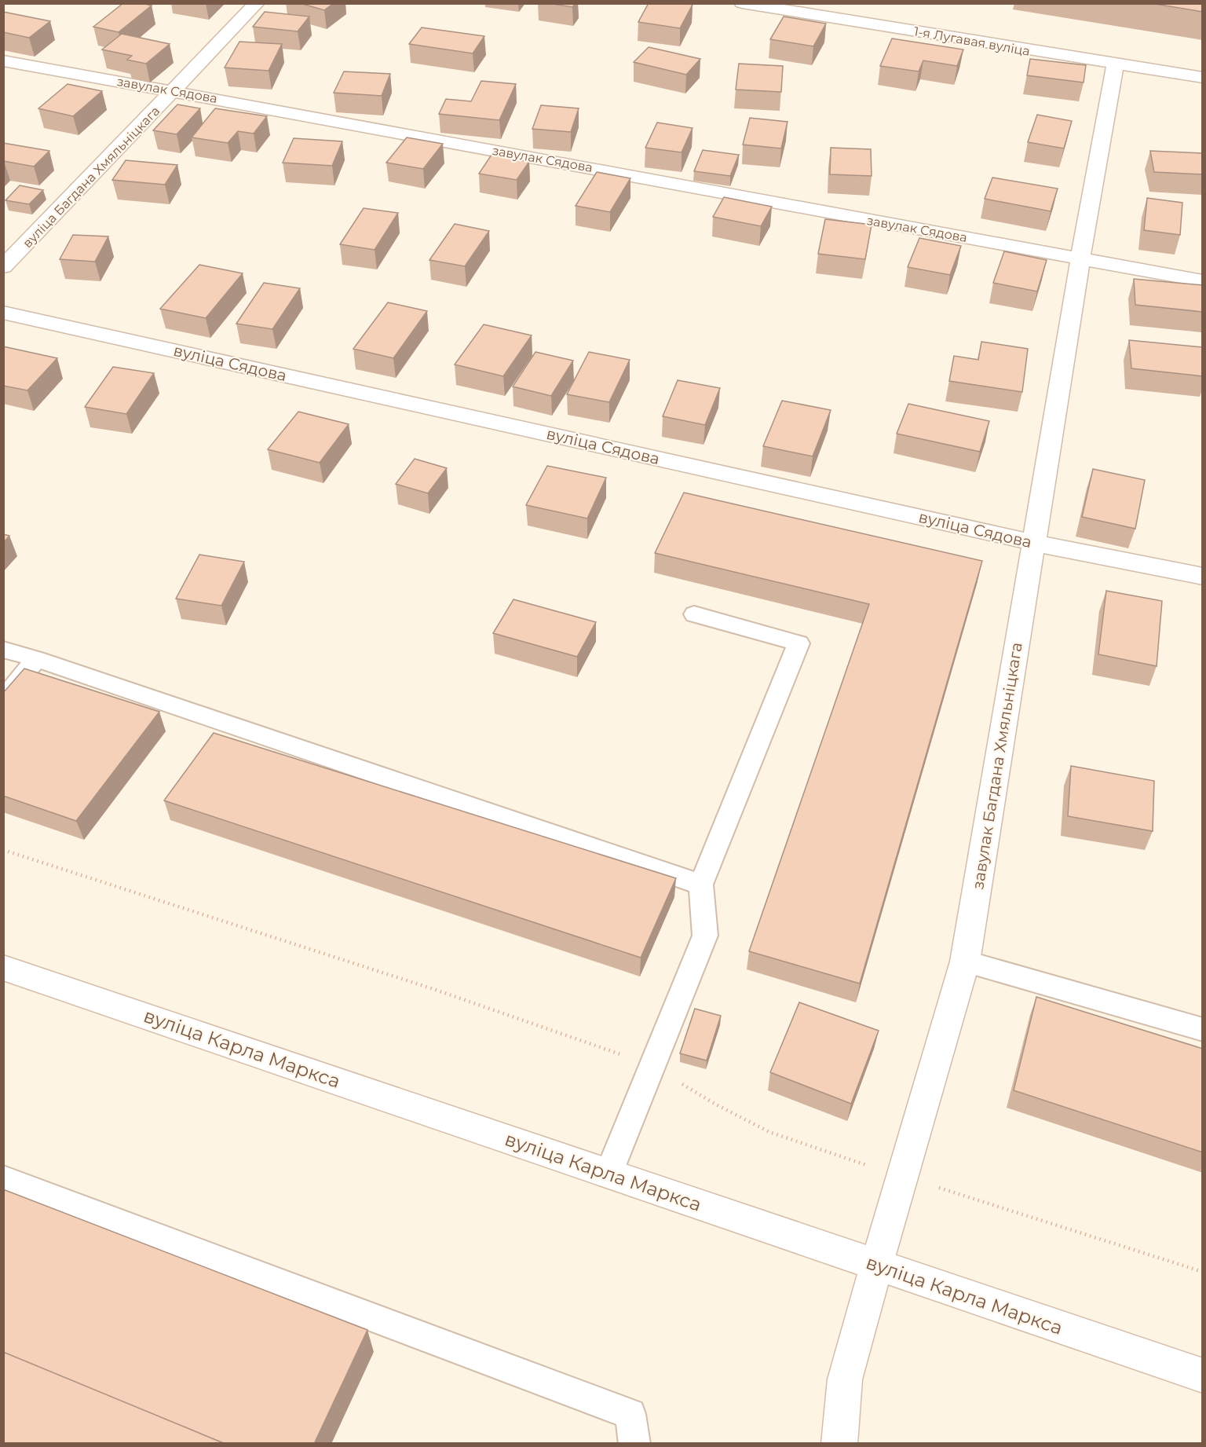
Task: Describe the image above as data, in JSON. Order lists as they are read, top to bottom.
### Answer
{
  "streets": {
    "street": [
      "1-я Лугавая вуліца",
      "завулак Сядова",
      "вуліца Багдана Хмяльніцкага",
      "вуліца Сядова",
      "завулак Багдана Хмяльніцкага",
      "вуліца Карла Маркса"
    ]
  },
  "crossings": [
    ["1-я Лугавая вуліца", "завулак Багдана Хмяльніцкага"],
    ["завулак Сядова", "вуліца Багдана Хмяльніцкага"],
    ["завулак Сядова", "завулак Багдана Хмяльніцкага"],
    ["вуліца Сядова", "завулак Багдана Хмяльніцкага"],
    ["завулак Багдана Хмяльніцкага", "вуліца Карла Маркса"]
  ]
}
